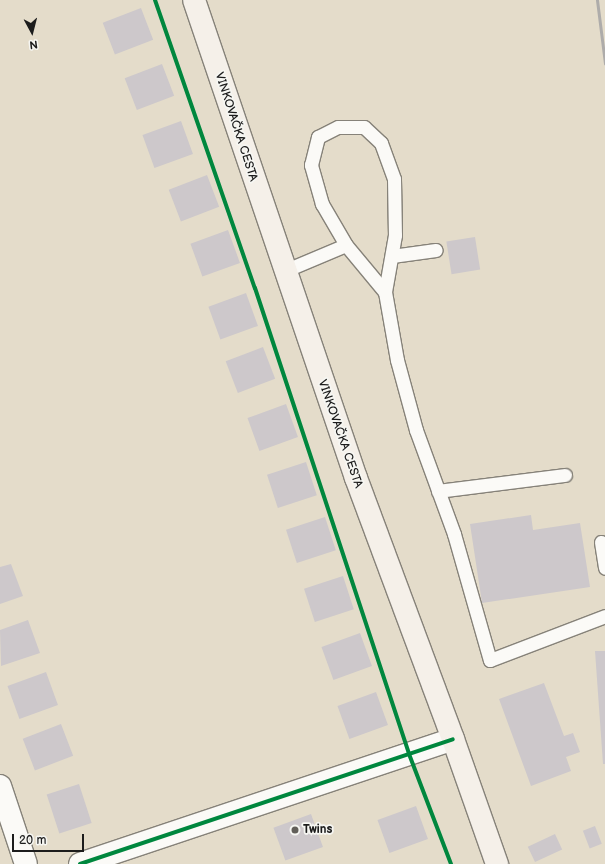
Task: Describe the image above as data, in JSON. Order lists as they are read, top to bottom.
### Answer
{
  "streets": {
    "main road": ["VINKOVAČKA CESTA"]
  },
  "places": ["Twins"],
  "scale_bar": "20 m",
  "north": "bottom"
}
